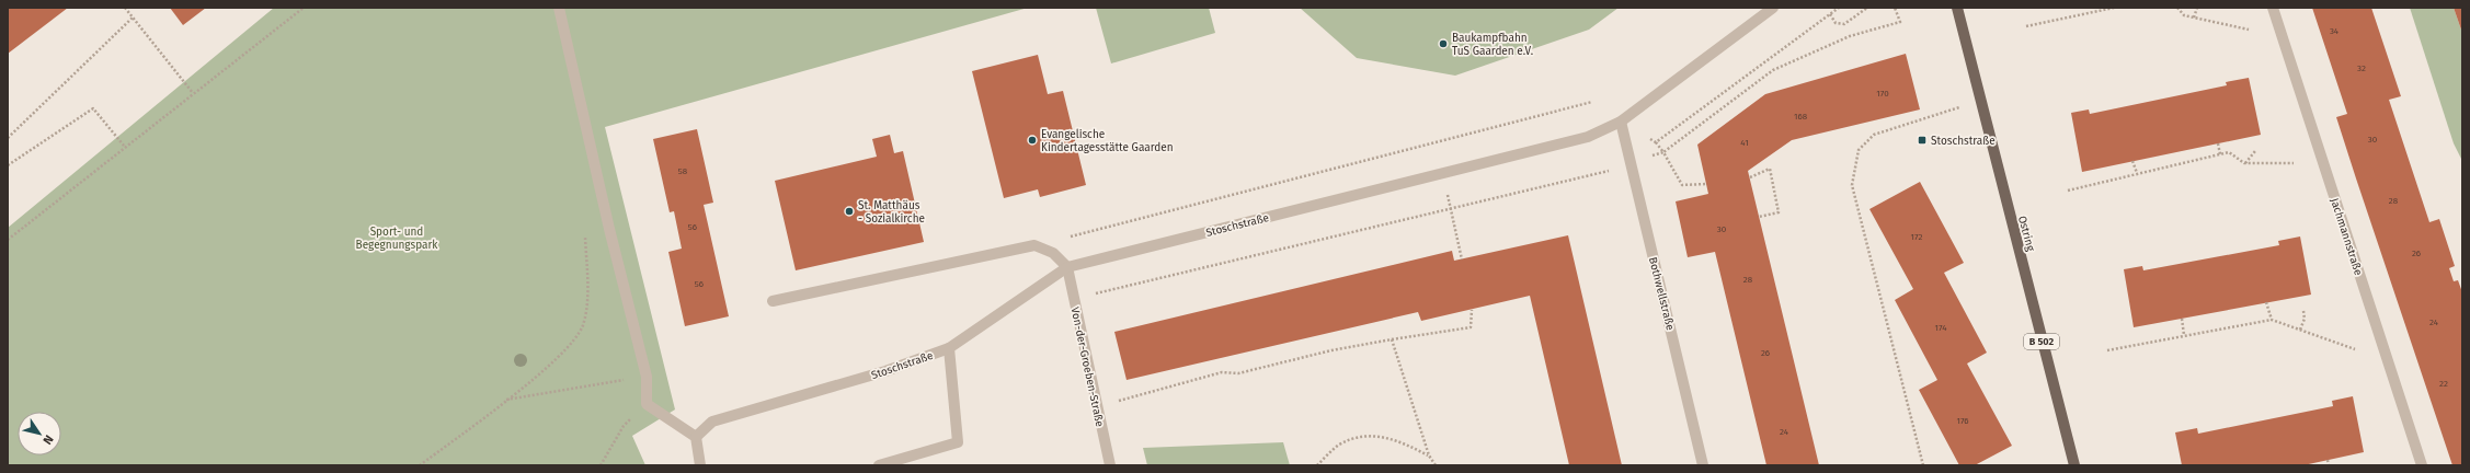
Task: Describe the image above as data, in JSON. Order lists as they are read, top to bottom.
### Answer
{
  "streets": {
    "main road": ["Ostring", "B 502"],
    "street": [
      "Stoschstraße",
      "Jachmannstraße",
      "Bothwellstraße",
      "Von-der-Groeben-Straße"
    ]
  },
  "crossings": [
    ["Stoschstraße", "Bothwellstraße"],
    ["Stoschstraße", "Von-der-Groeben-Straße"]
  ],
  "parks": ["Sport- und Begegnungspark"],
  "places": {
    "other": ["Baukampfbahn TuS Gaarden e.V.", "Evangelische Kindertagesstätte Gaarden", "St. Matthäus - Sozialkirche"],
    "transit": ["Stoschstraße"]
  },
  "house_numbers": [
    "34",
    "32",
    "170",
    "168",
    "30",
    "41",
    "58",
    "28",
    "56",
    "30",
    "172",
    "26",
    "28",
    "56",
    "24",
    "174",
    "26",
    "22",
    "176",
    "24"
  ],
  "north": "bottom right"
}
